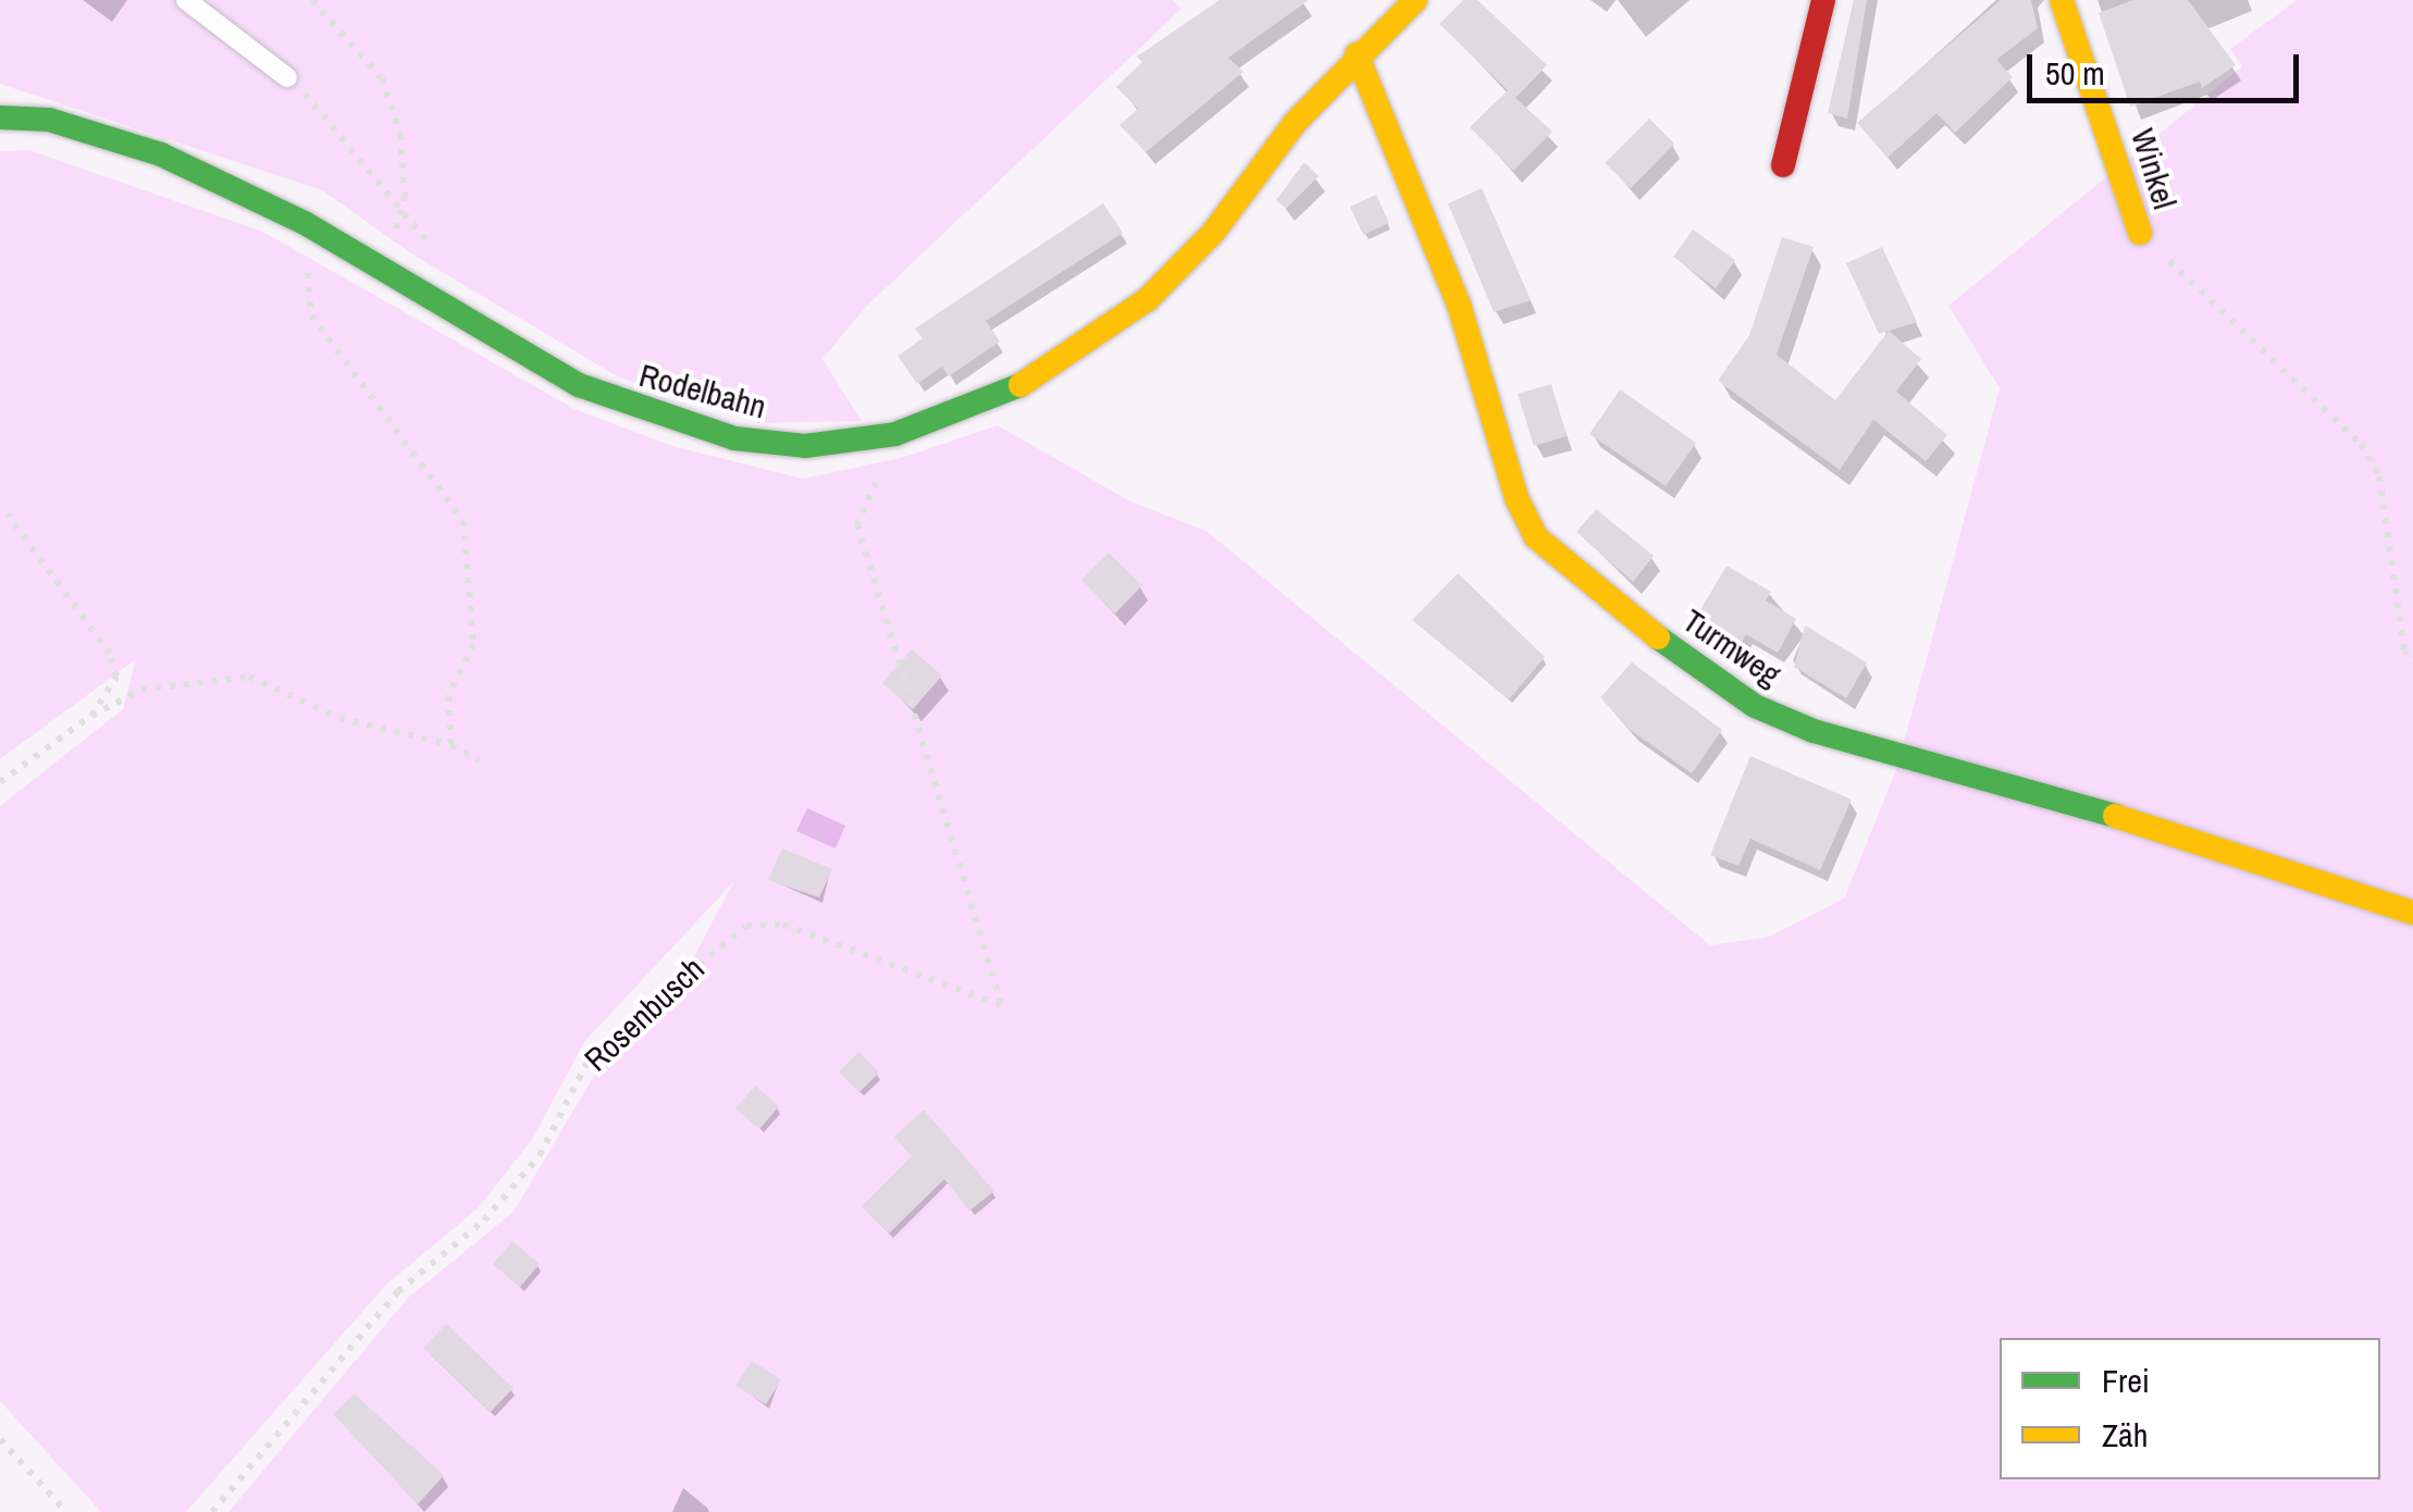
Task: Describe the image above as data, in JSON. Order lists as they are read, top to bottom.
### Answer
{
  "streets": {
    "street": ["Winkel", "Rodelbahn", "Turmweg"],
    "path": ["Rosenbusch"]
  },
  "crossings": [
    ["Rodelbahn", "Turmweg"],
    ["Rodelbahn", "Rosenbusch"]
  ],
  "legend": ["Frei", "Zäh"],
  "scale_bar": "50 m"
}
